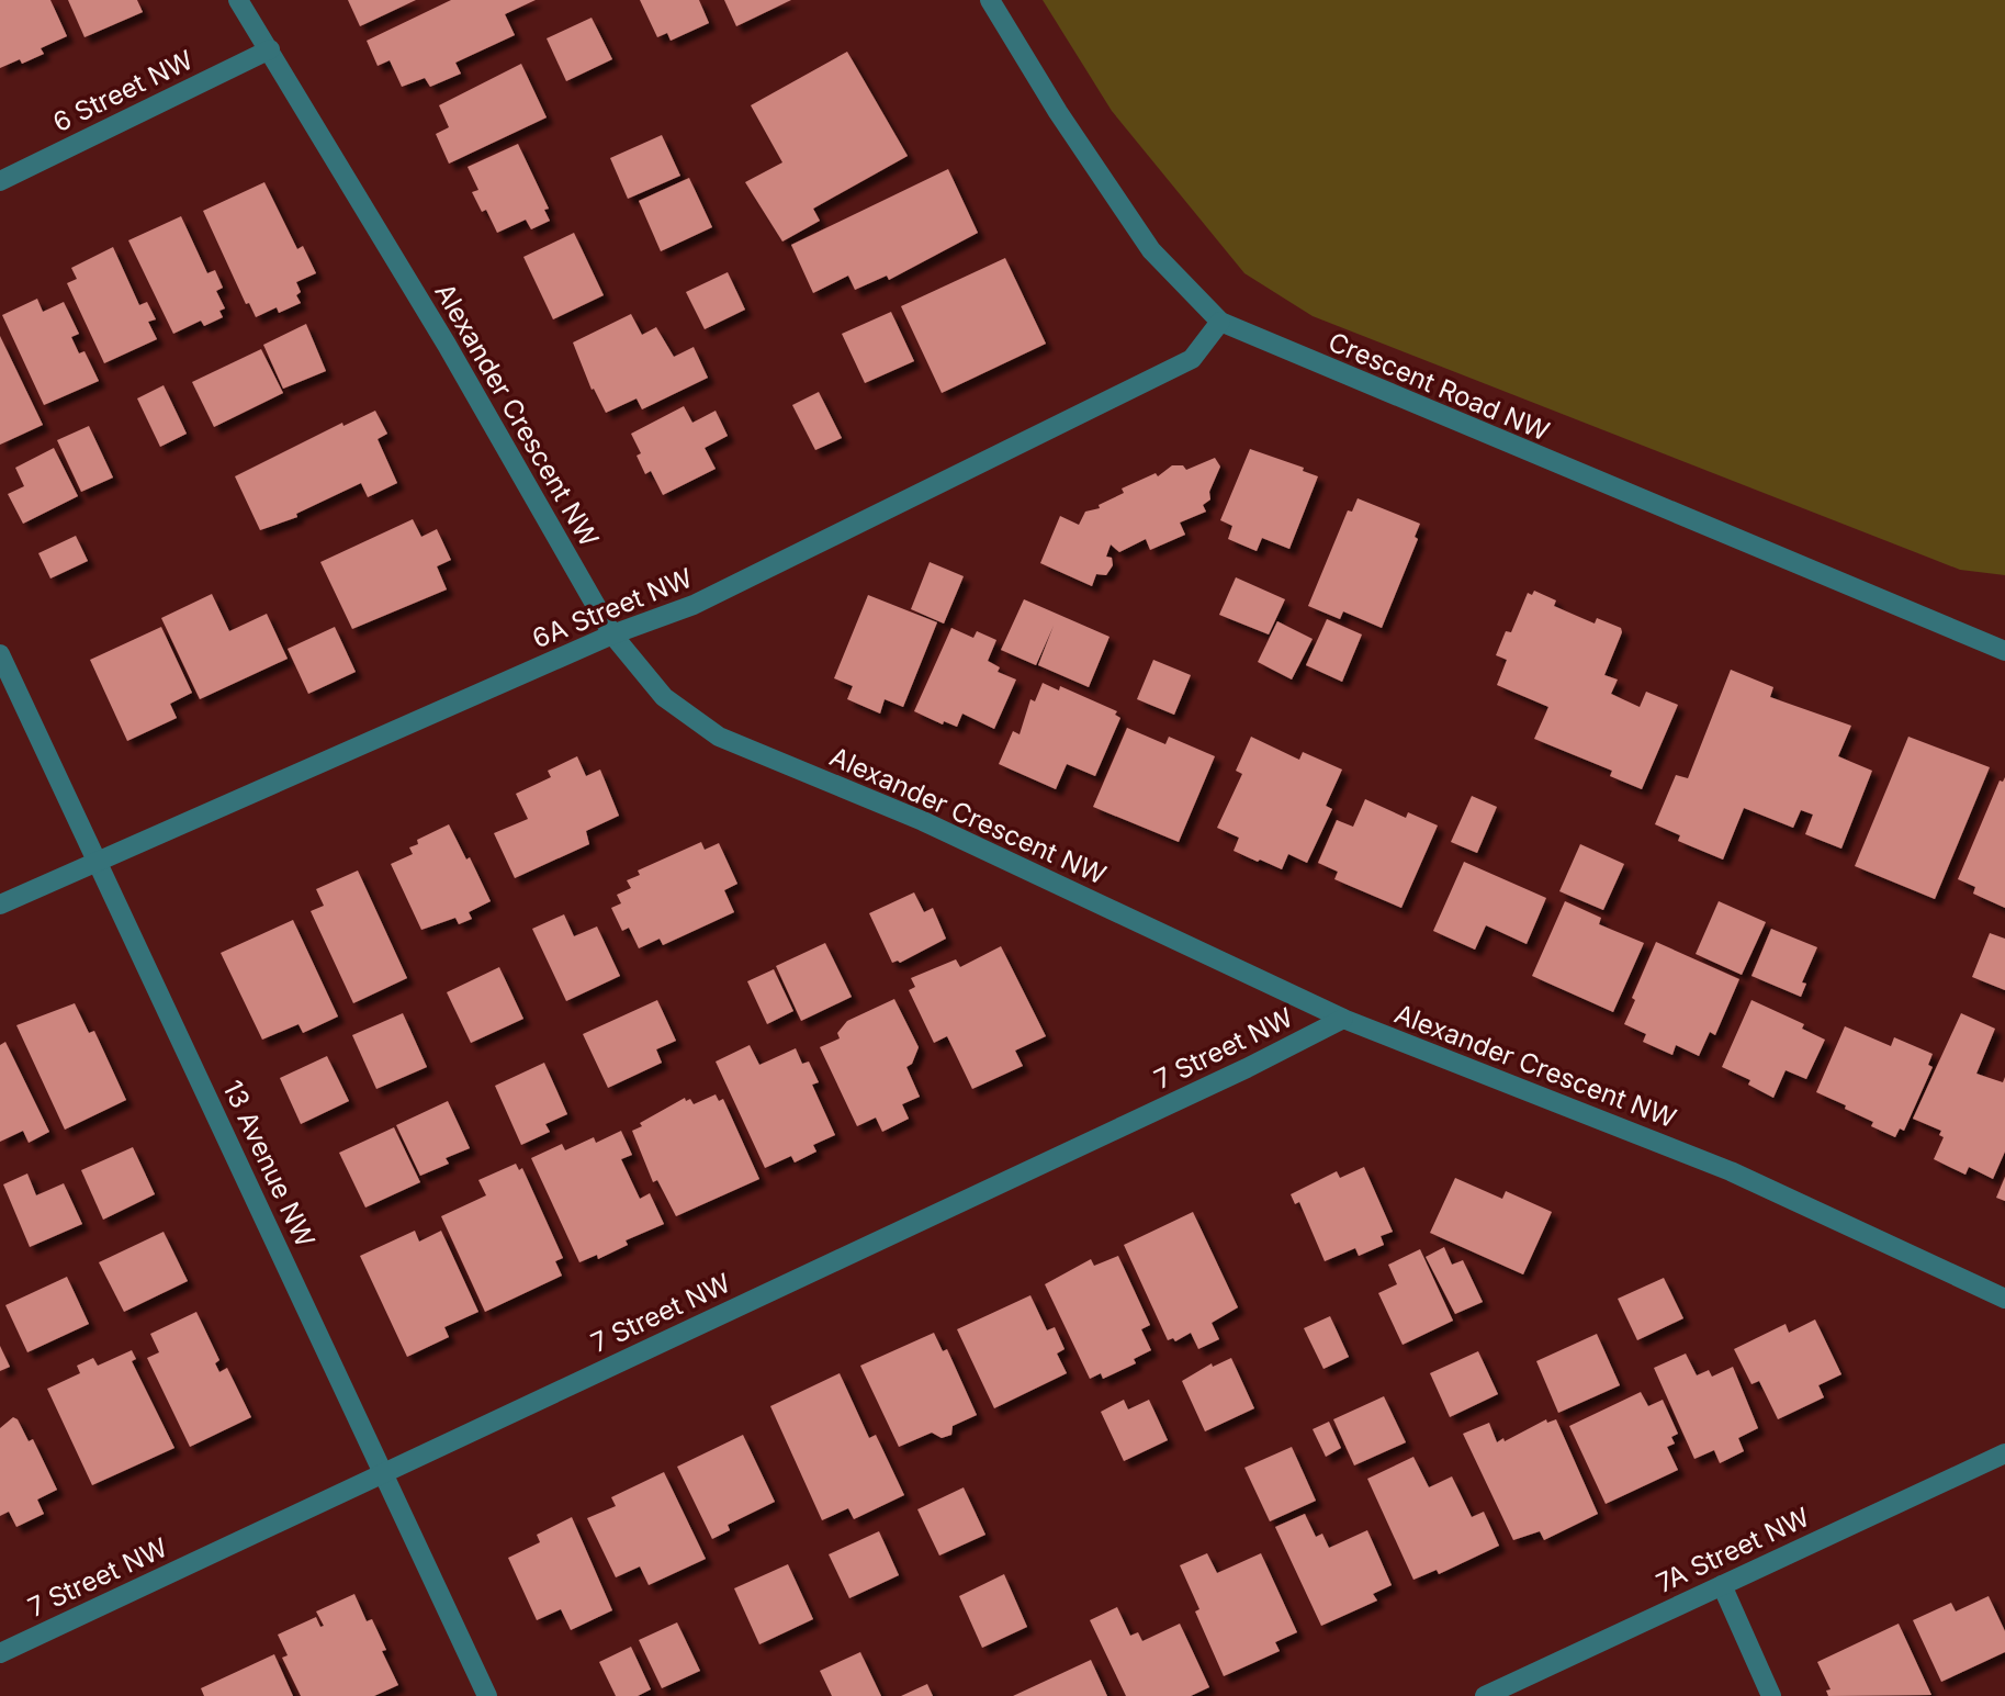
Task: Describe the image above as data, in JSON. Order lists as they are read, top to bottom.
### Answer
{
  "streets": {
    "street": [
      "6 Street NW",
      "Crescent Road NW",
      "Alexander Crescent NW",
      "6A Street NW",
      "7 Street NW",
      "13 Avenue NW",
      "7A Street NW"
    ]
  },
  "crossings": [
    ["6 Street NW", "Alexander Crescent NW"],
    ["Crescent Road NW", "6A Street NW"],
    ["Alexander Crescent NW", "6A Street NW"],
    ["Alexander Crescent NW", "7 Street NW"],
    ["6A Street NW", "13 Avenue NW"],
    ["7 Street NW", "13 Avenue NW"]
  ]
}
